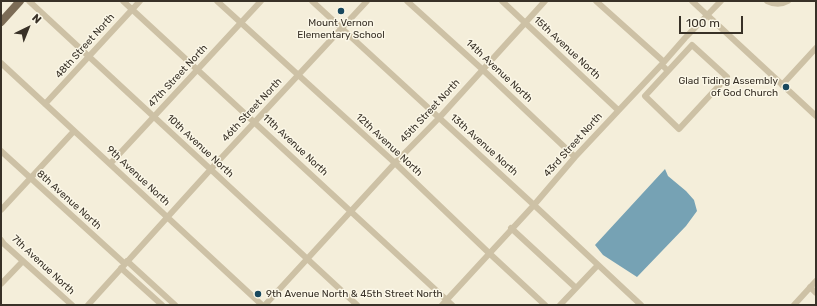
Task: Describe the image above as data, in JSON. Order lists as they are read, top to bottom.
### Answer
{
  "streets": {
    "street": [
      "48th Street North",
      "15th Avenue North",
      "14th Avenue North",
      "47th Street North",
      "46th Street North",
      "45th Street North",
      "11th Avenue North",
      "12th Avenue North",
      "13th Avenue North",
      "43rd Street North",
      "10th Avenue North",
      "9th Avenue North",
      "8th Avenue North",
      "7th Avenue North"
    ]
  },
  "crossings": [
    ["48th Street North", "11th Avenue North"],
    ["48th Street North", "10th Avenue North"],
    ["48th Street North", "9th Avenue North"],
    ["15th Avenue North", "45th Street North"],
    ["15th Avenue North", "43rd Street North"],
    ["14th Avenue North", "45th Street North"],
    ["14th Avenue North", "43rd Street North"],
    ["47th Street North", "11th Avenue North"],
    ["47th Street North", "12th Avenue North"],
    ["47th Street North", "10th Avenue North"],
    ["47th Street North", "9th Avenue North"],
    ["46th Street North", "11th Avenue North"],
    ["46th Street North", "12th Avenue North"],
    ["46th Street North", "13th Avenue North"],
    ["46th Street North", "10th Avenue North"],
    ["46th Street North", "9th Avenue North"],
    ["46th Street North", "8th Avenue North"],
    ["45th Street North", "11th Avenue North"],
    ["45th Street North", "12th Avenue North"],
    ["45th Street North", "13th Avenue North"],
    ["45th Street North", "10th Avenue North"],
    ["45th Street North", "9th Avenue North"],
    ["11th Avenue North", "43rd Street North"],
    ["12th Avenue North", "43rd Street North"],
    ["13th Avenue North", "43rd Street North"]
  ],
  "places": ["Mount Vernon Elementary School", "Glad Tiding Assembly of God Church", "9th Avenue North & 45th Street North"],
  "scale_bar": "100 m",
  "north": "top right"
}
